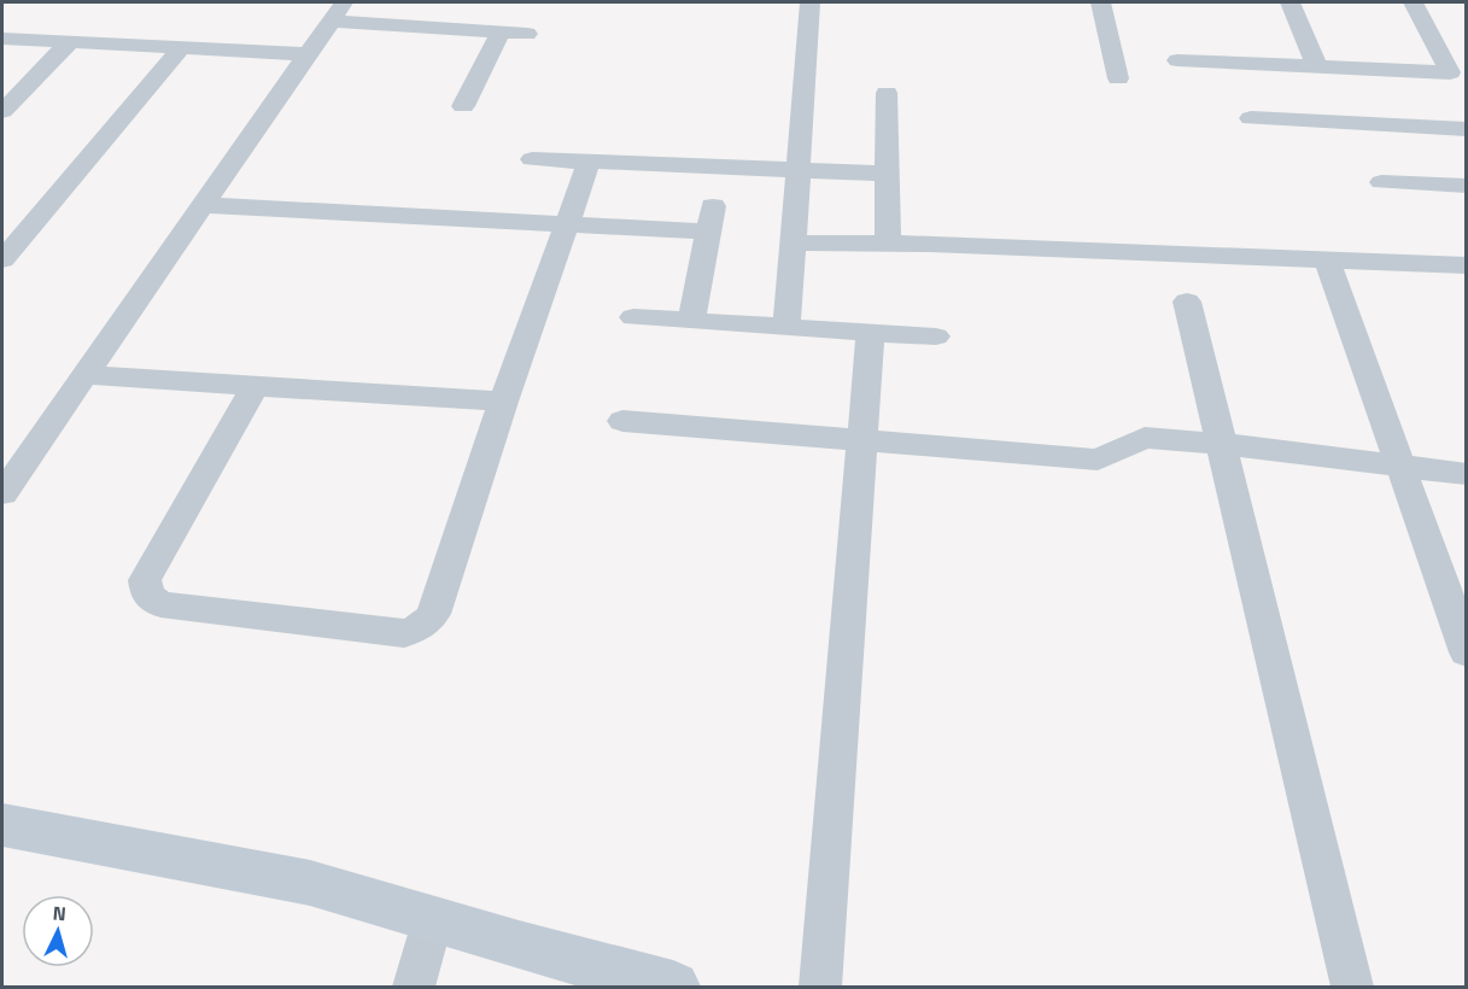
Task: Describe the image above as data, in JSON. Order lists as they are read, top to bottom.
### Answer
{
  "north": "top"
}
